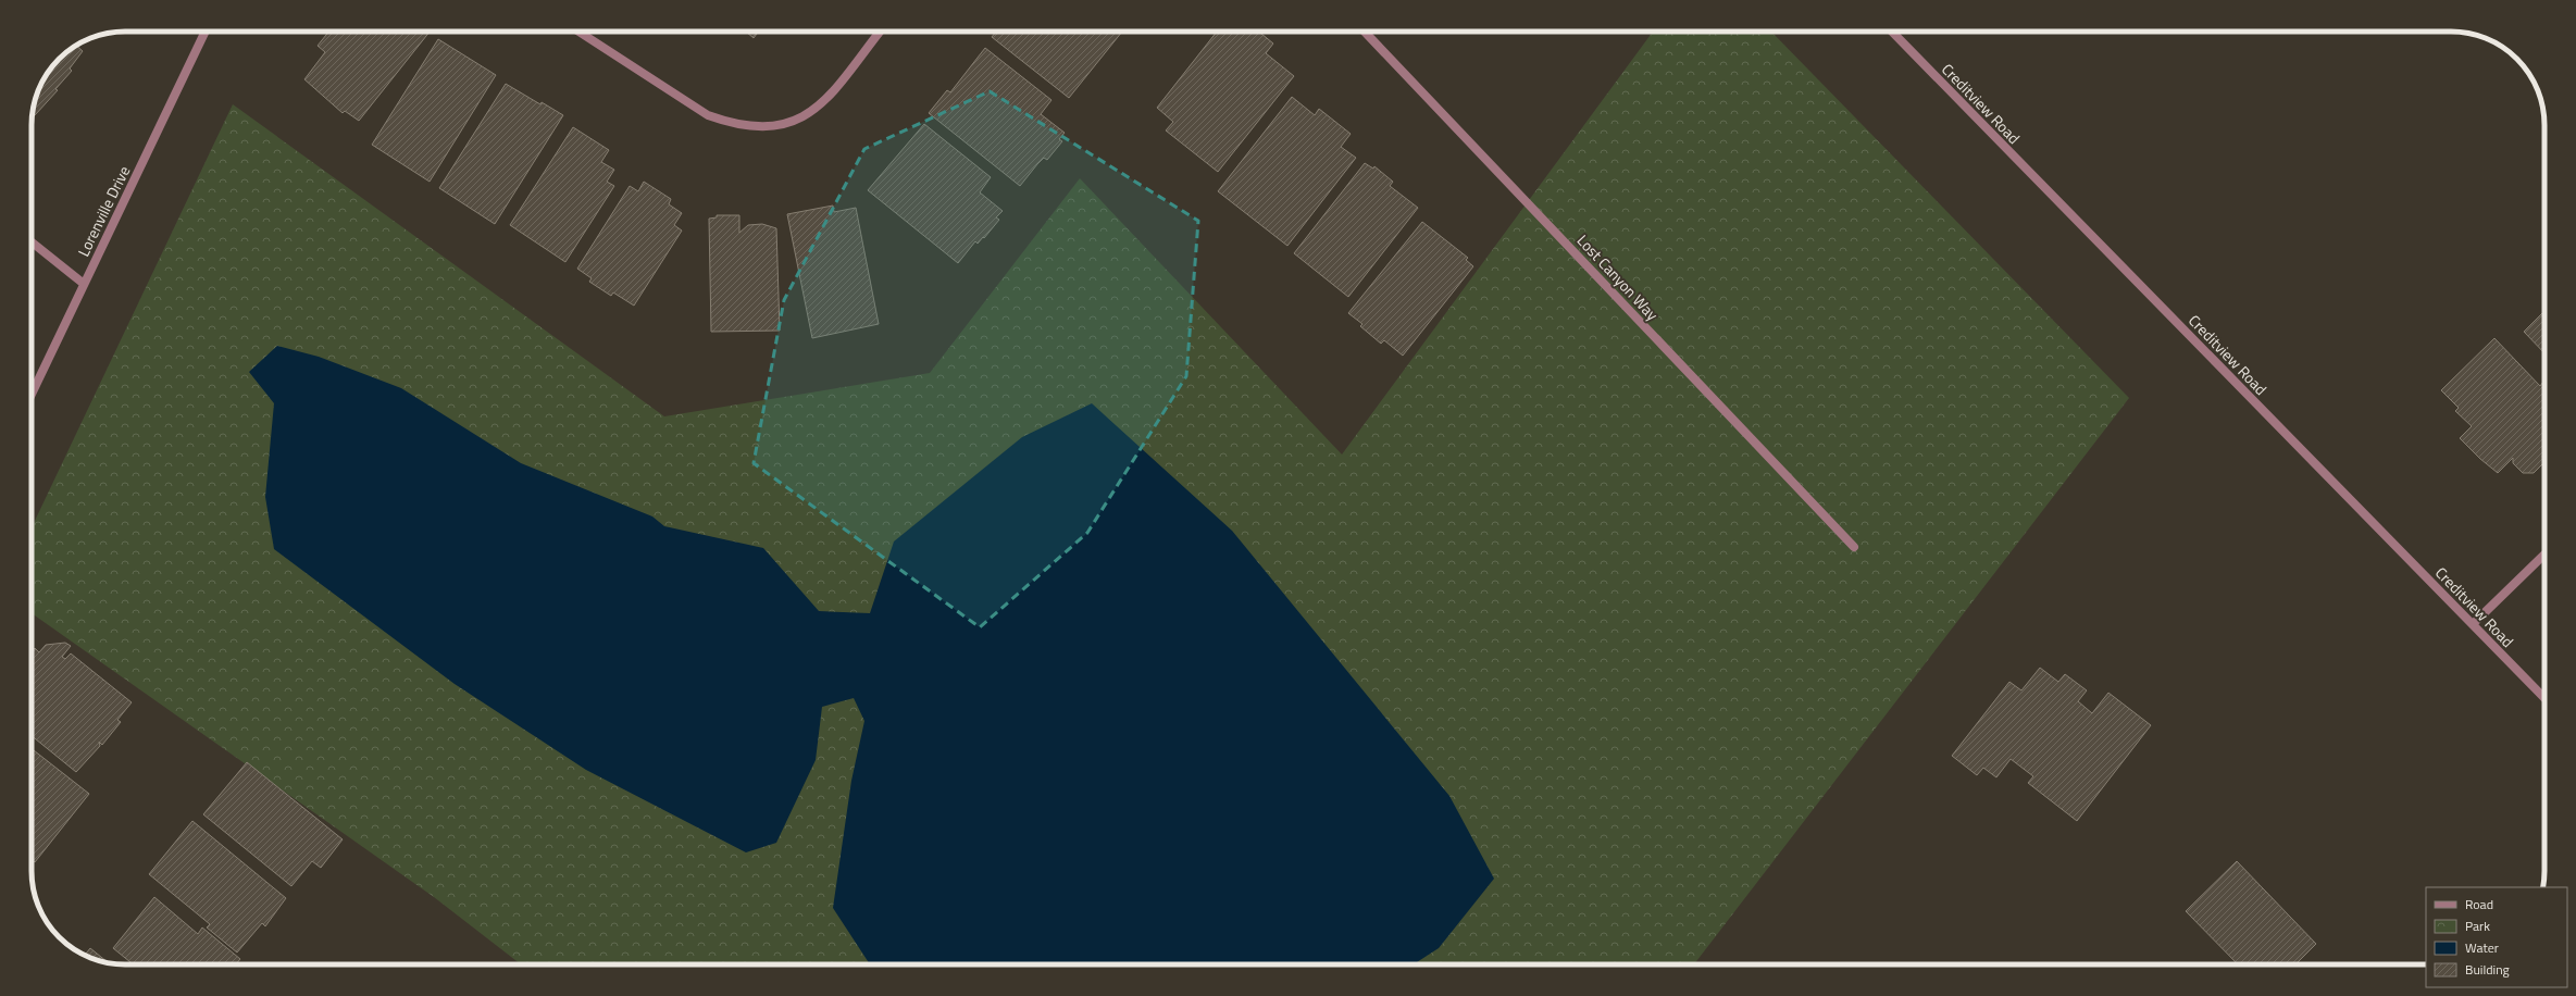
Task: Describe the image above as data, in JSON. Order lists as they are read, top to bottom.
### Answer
{
  "streets": {
    "street": ["Creditview Road", "Lorenville Drive", "Lost Canyon Way"]
  },
  "legend": [
    "Road",
    "Park",
    "Water",
    "Building"
  ]
}
